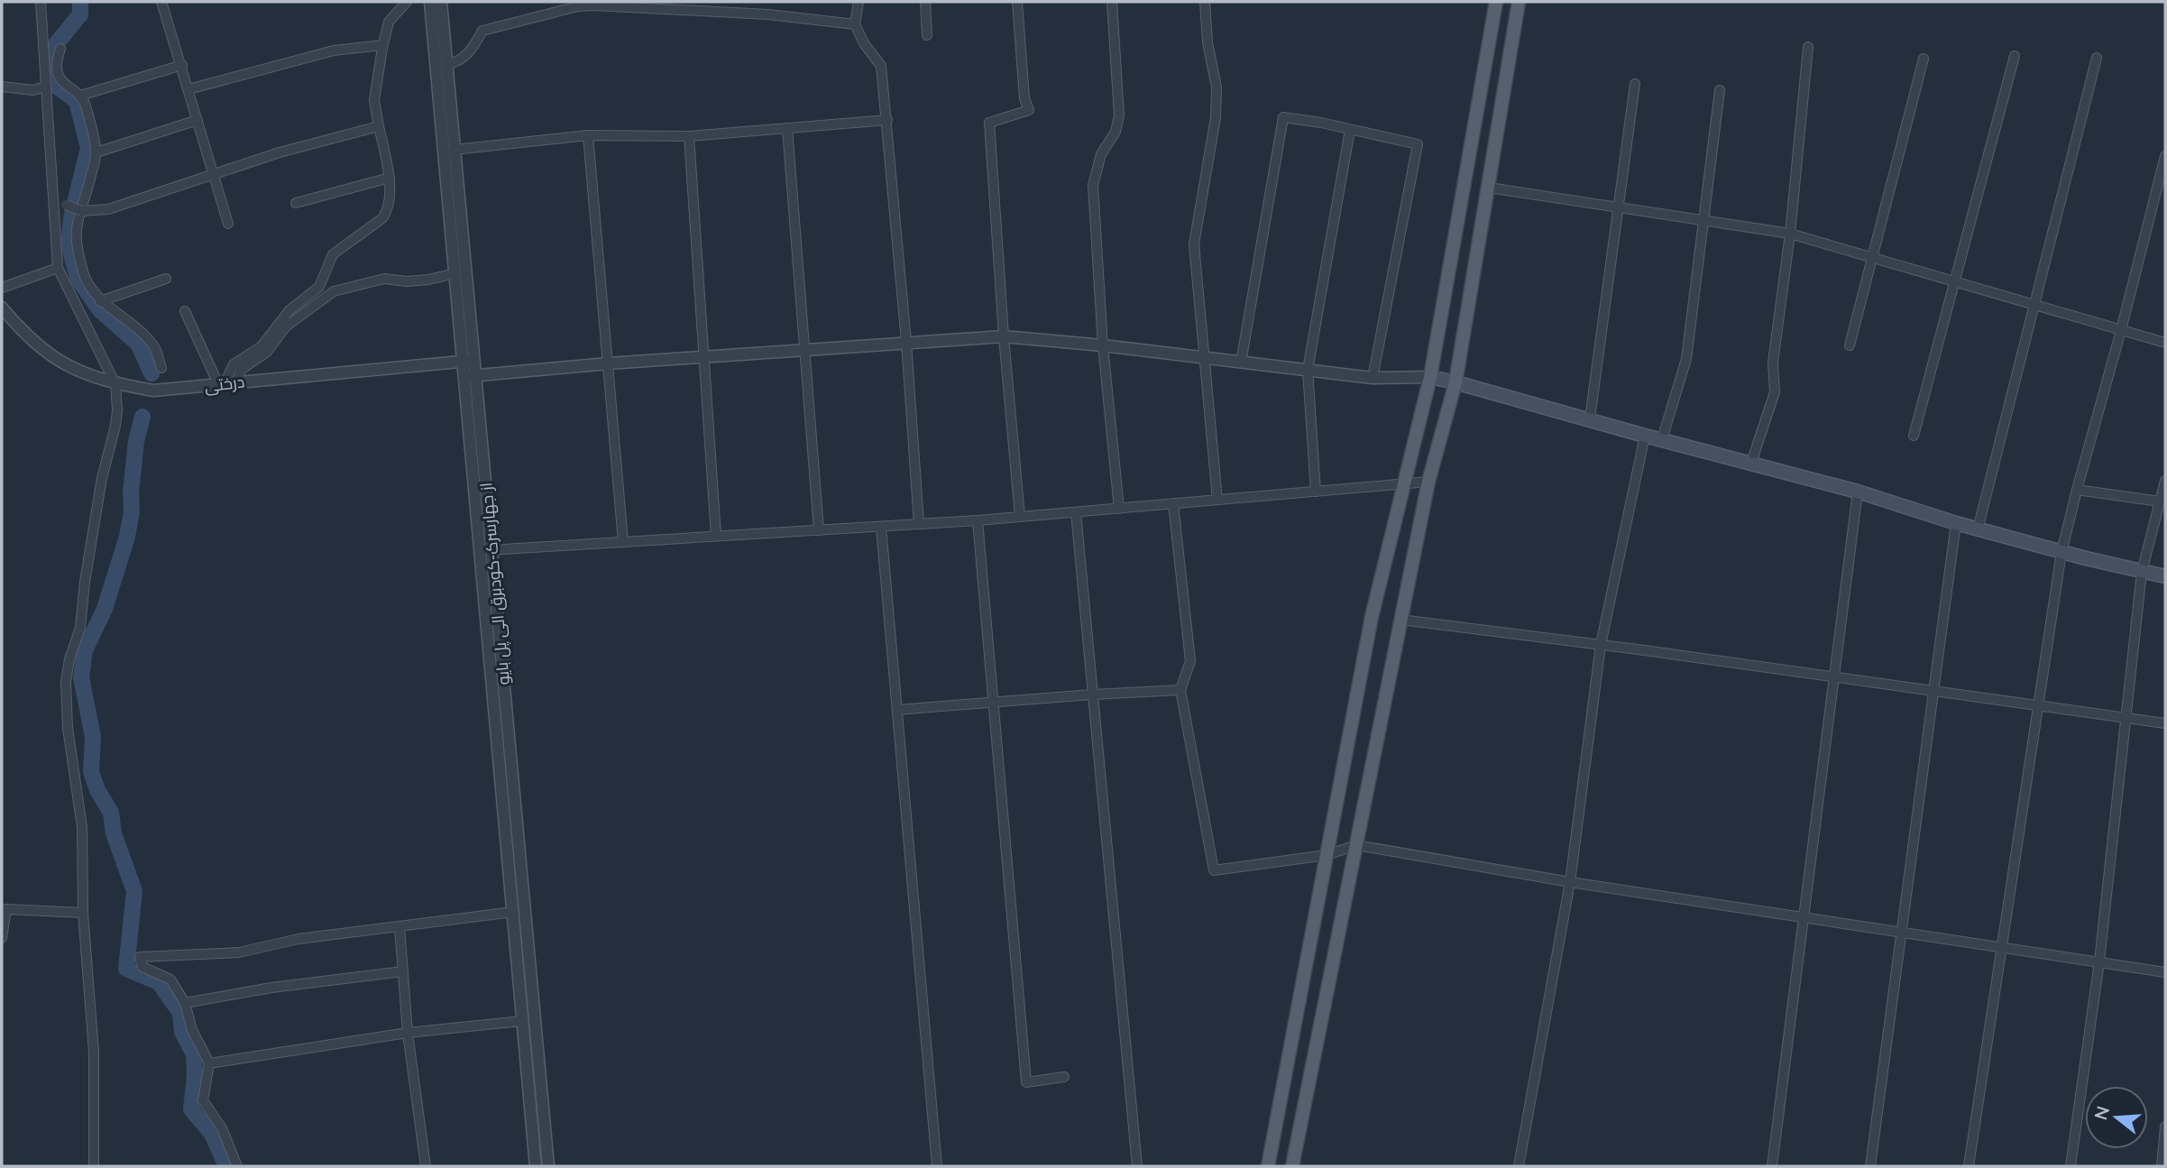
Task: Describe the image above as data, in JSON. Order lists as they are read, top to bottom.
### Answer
{
  "streets": {
    "street": ["درختی", "از جهارسرک-کودبرق الی پل بایو"]
  },
  "crossings": [
    ["درختی", "از جهارسرک-کودبرق الی پل بایو"]
  ],
  "north": "left"
}
